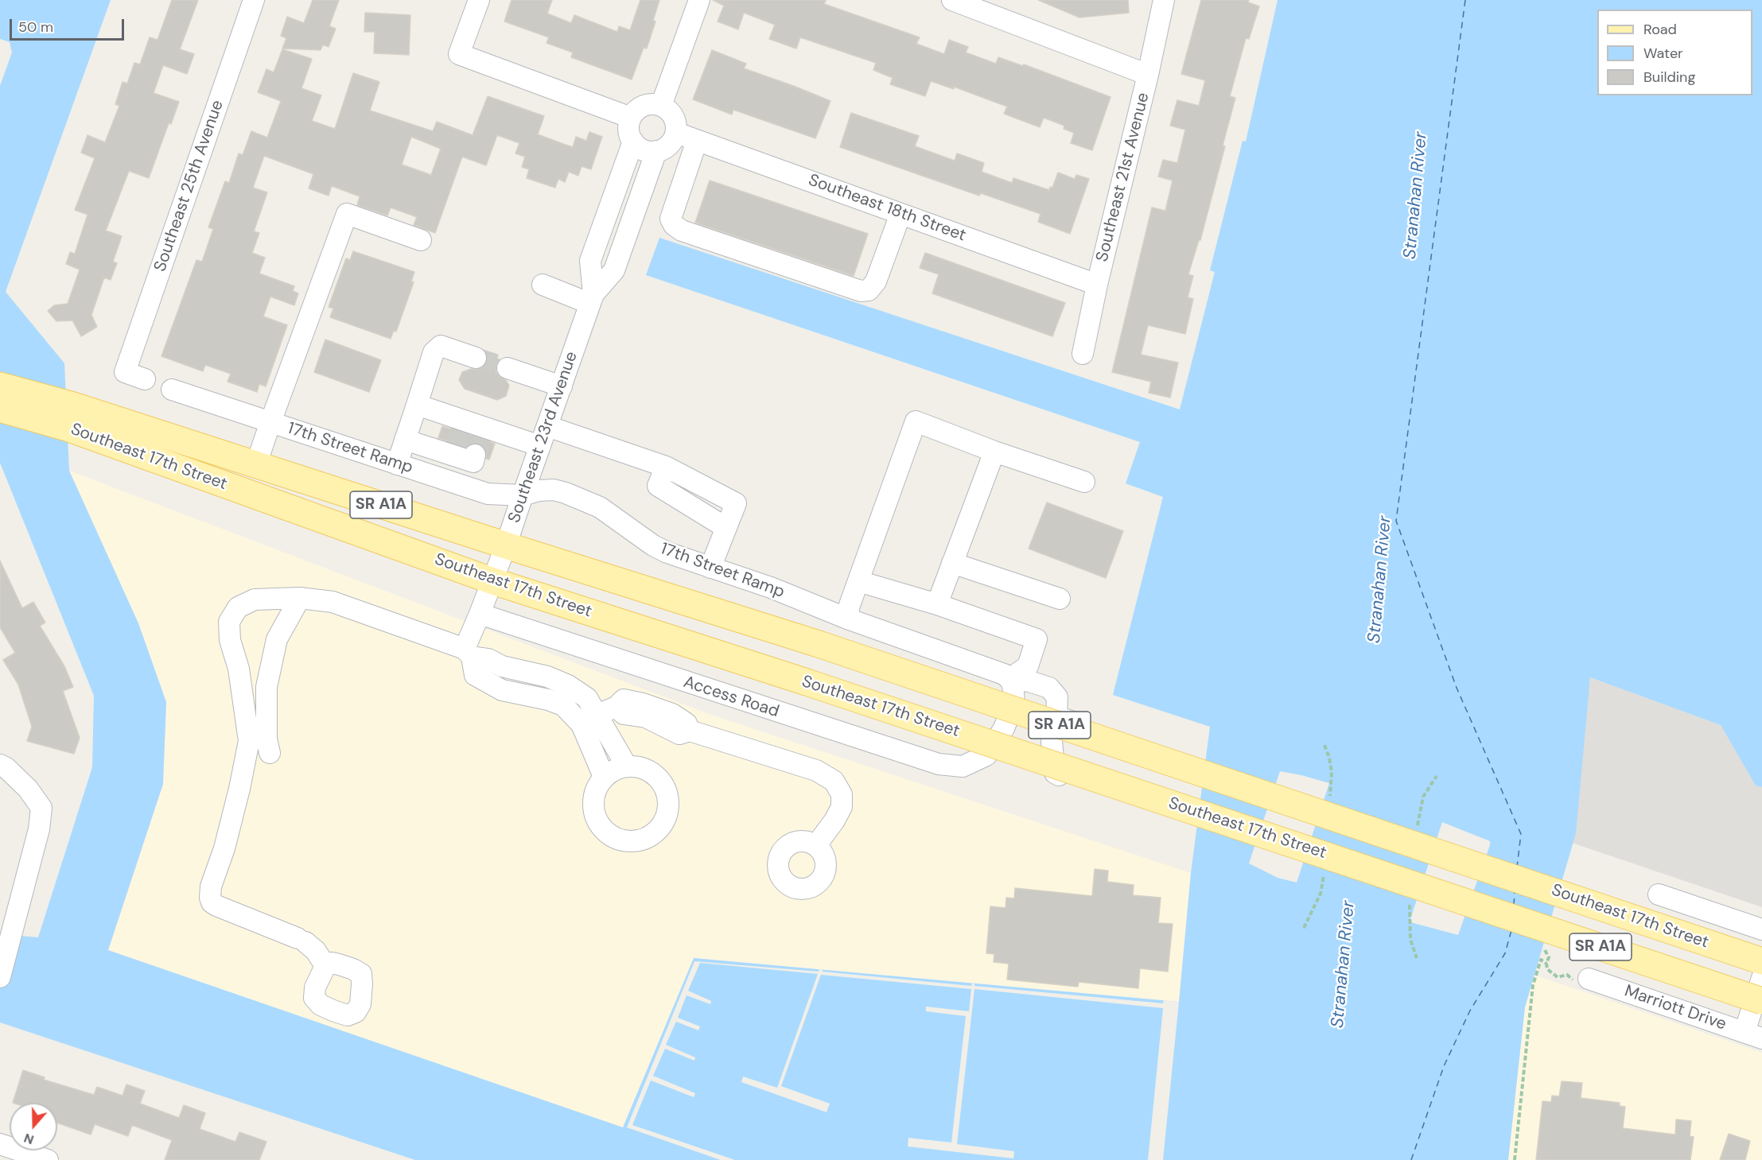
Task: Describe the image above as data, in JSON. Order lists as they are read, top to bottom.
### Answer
{
  "streets": {
    "main road": ["Southeast 17th Street", "SR A1A"],
    "street": [
      "Southeast 21st Avenue",
      "Southeast 25th Avenue",
      "Southeast 18th Street",
      "Southeast 23rd Avenue",
      "17th Street Ramp",
      "Access Road",
      "Marriott Drive"
    ]
  },
  "crossings": [
    ["Southeast 21st Avenue", "Southeast 18th Street"],
    ["Southeast 18th Street", "Southeast 23rd Avenue"],
    ["Southeast 23rd Avenue", "17th Street Ramp"],
    ["Southeast 23rd Avenue", "Southeast 17th Street"],
    ["17th Street Ramp", "Access Road"]
  ],
  "water": ["Stranahan River"],
  "legend": ["Road", "Water", "Building"],
  "scale_bar": "50 m",
  "north": "bottom"
}
